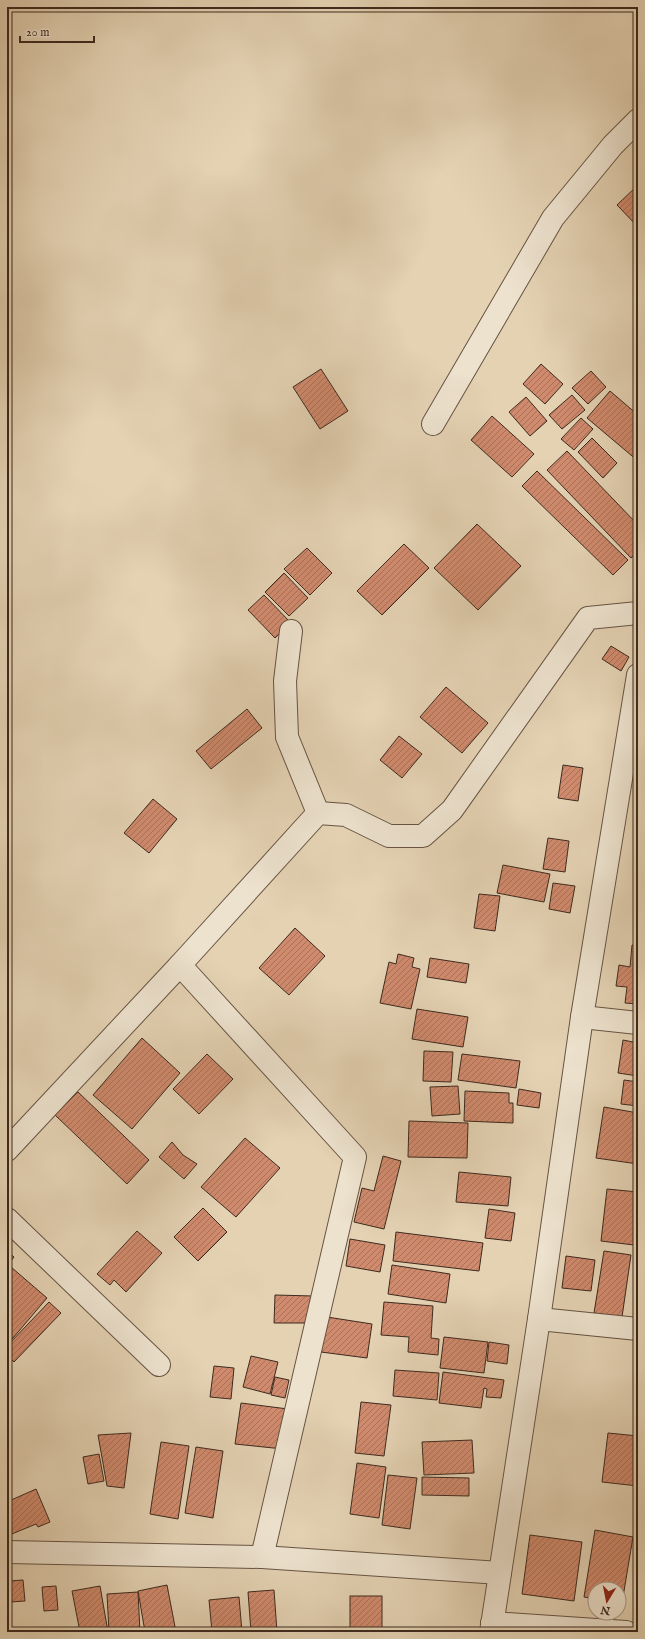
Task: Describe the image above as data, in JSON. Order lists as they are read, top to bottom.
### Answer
{
  "scale_bar": "20 m",
  "north": "bottom"
}
